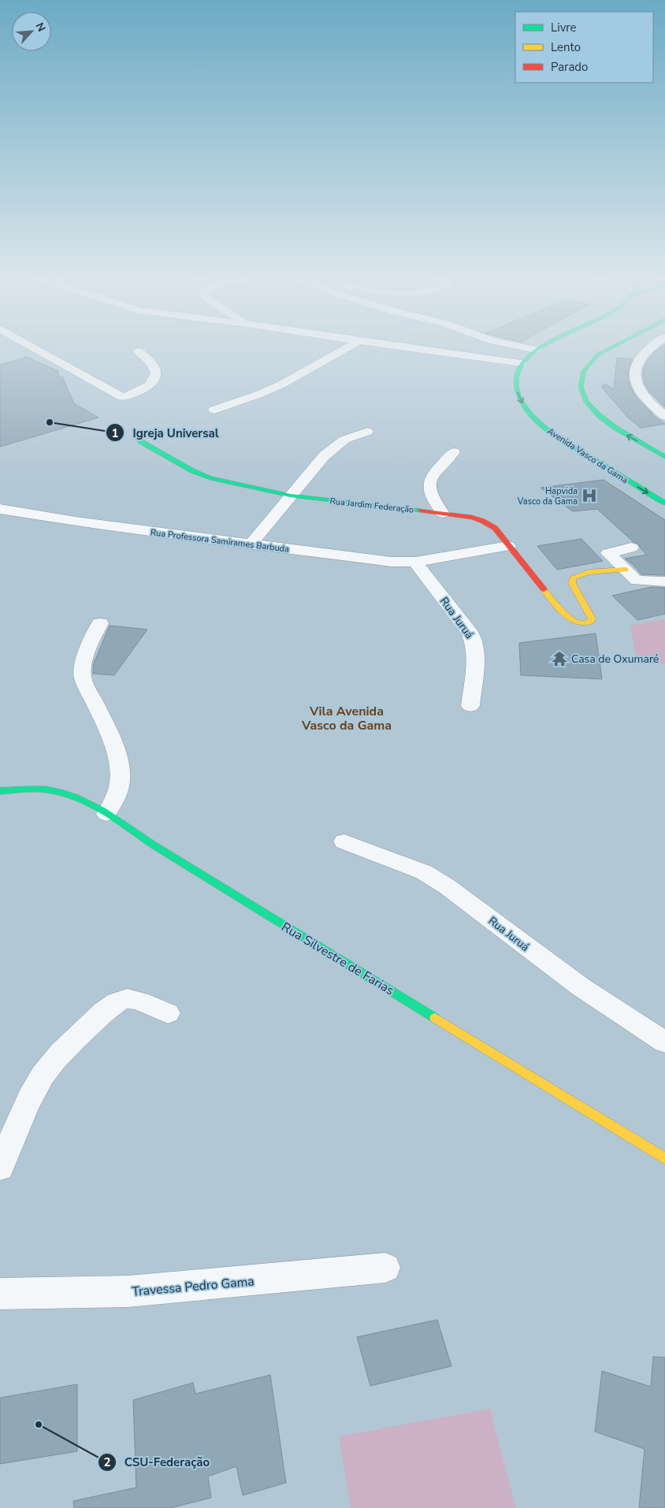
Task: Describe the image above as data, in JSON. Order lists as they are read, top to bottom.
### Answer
{
  "streets": {
    "main road": ["Avenida Vasco da Gama", "Rua Jardim Federação", "Rua Silvestre de Farias"],
    "street": ["Rua Professora Samirames Barbuda", "Rua Juruá", "Travessa Pedro Gama"]
  },
  "crossings": [
    ["Rua Professora Samirames Barbuda", "Rua Juruá"]
  ],
  "one_way": ["Avenida Vasco da Gama"],
  "districts": ["Vila Avenida Vasco da Gama"],
  "places": {
    "other": ["Igreja Universal", "CSU-Federação"],
    "hospital": ["Hapvida Vasco da Gama"],
    "temple": ["Casa de Oxumaré"]
  },
  "legend": ["Livre", "Lento", "Parado"],
  "north": "top right"
}
